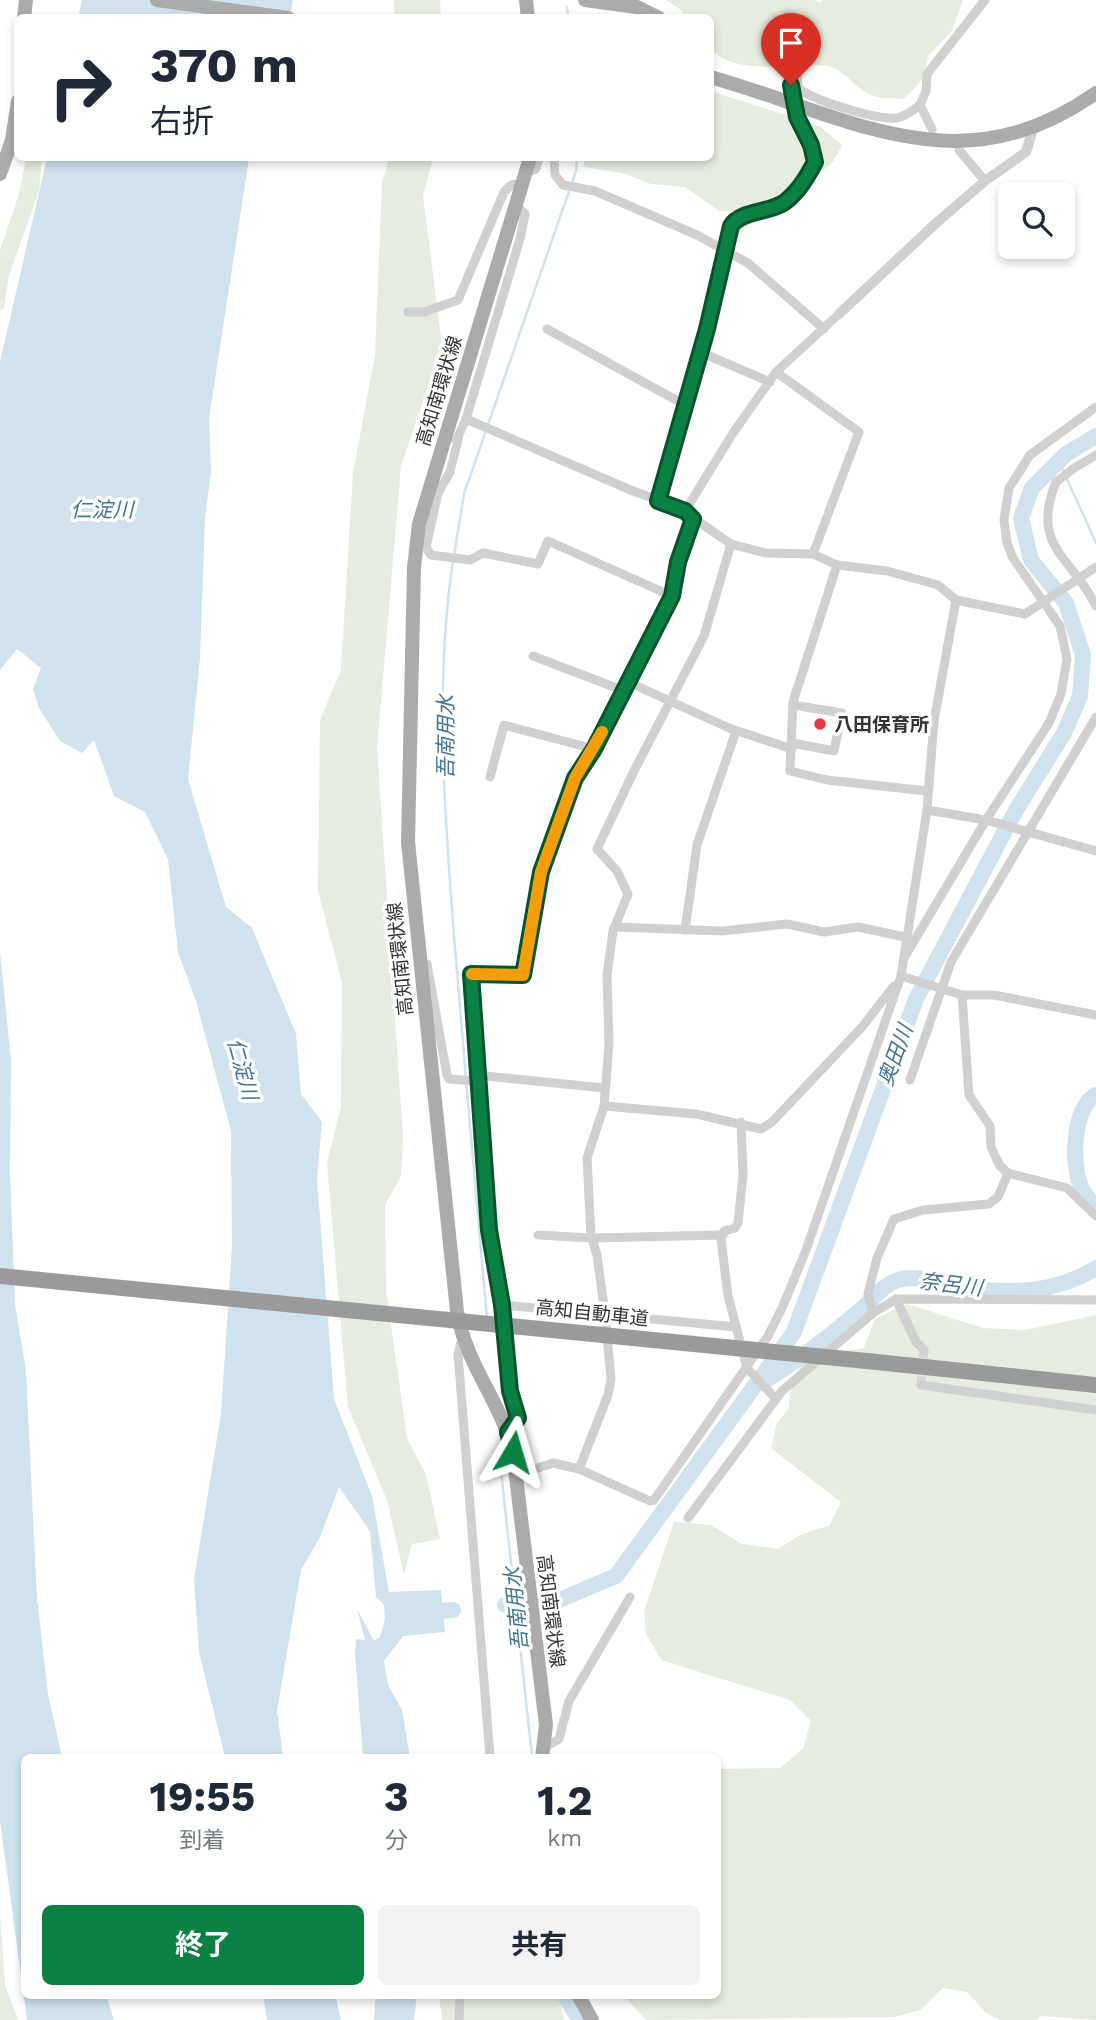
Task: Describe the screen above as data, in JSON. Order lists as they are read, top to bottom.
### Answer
{
  "streets": {
    "highway": ["高知自動車道"],
    "main road": ["高知南環状線"]
  },
  "water": [
    "仁淀川",
    "吾南用水",
    "奥田川",
    "奈呂川"
  ],
  "places": ["八田保育所"],
  "page": {
    "turn": ["370 m", "右折"],
    "eta": [
      "19:55",
      "到着",
      "3",
      "分",
      "1.2",
      "km"
    ],
    "buttons": ["終了", "共有"]
  }
}
